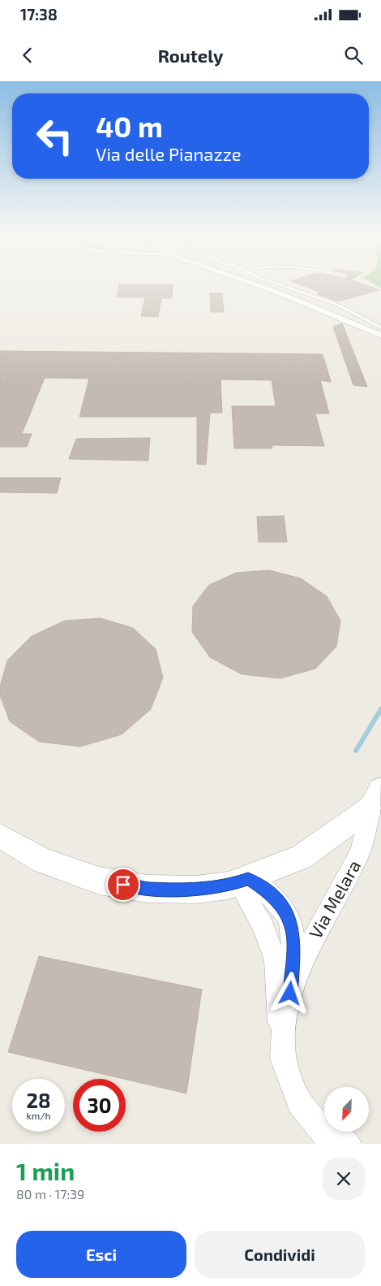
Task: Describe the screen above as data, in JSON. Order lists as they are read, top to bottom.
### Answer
{
  "streets": {
    "street": ["Via Melara"]
  },
  "north": "bottom left",
  "page": {
    "status": "17:38",
    "header": "Routely",
    "turn": ["40 m", "Via delle Pianazze"],
    "speed": "28 km/h",
    "limit": "30",
    "heading": ["1 min", "80 m · 17:39"],
    "buttons": ["Esci", "Condividi"]
  }
}
